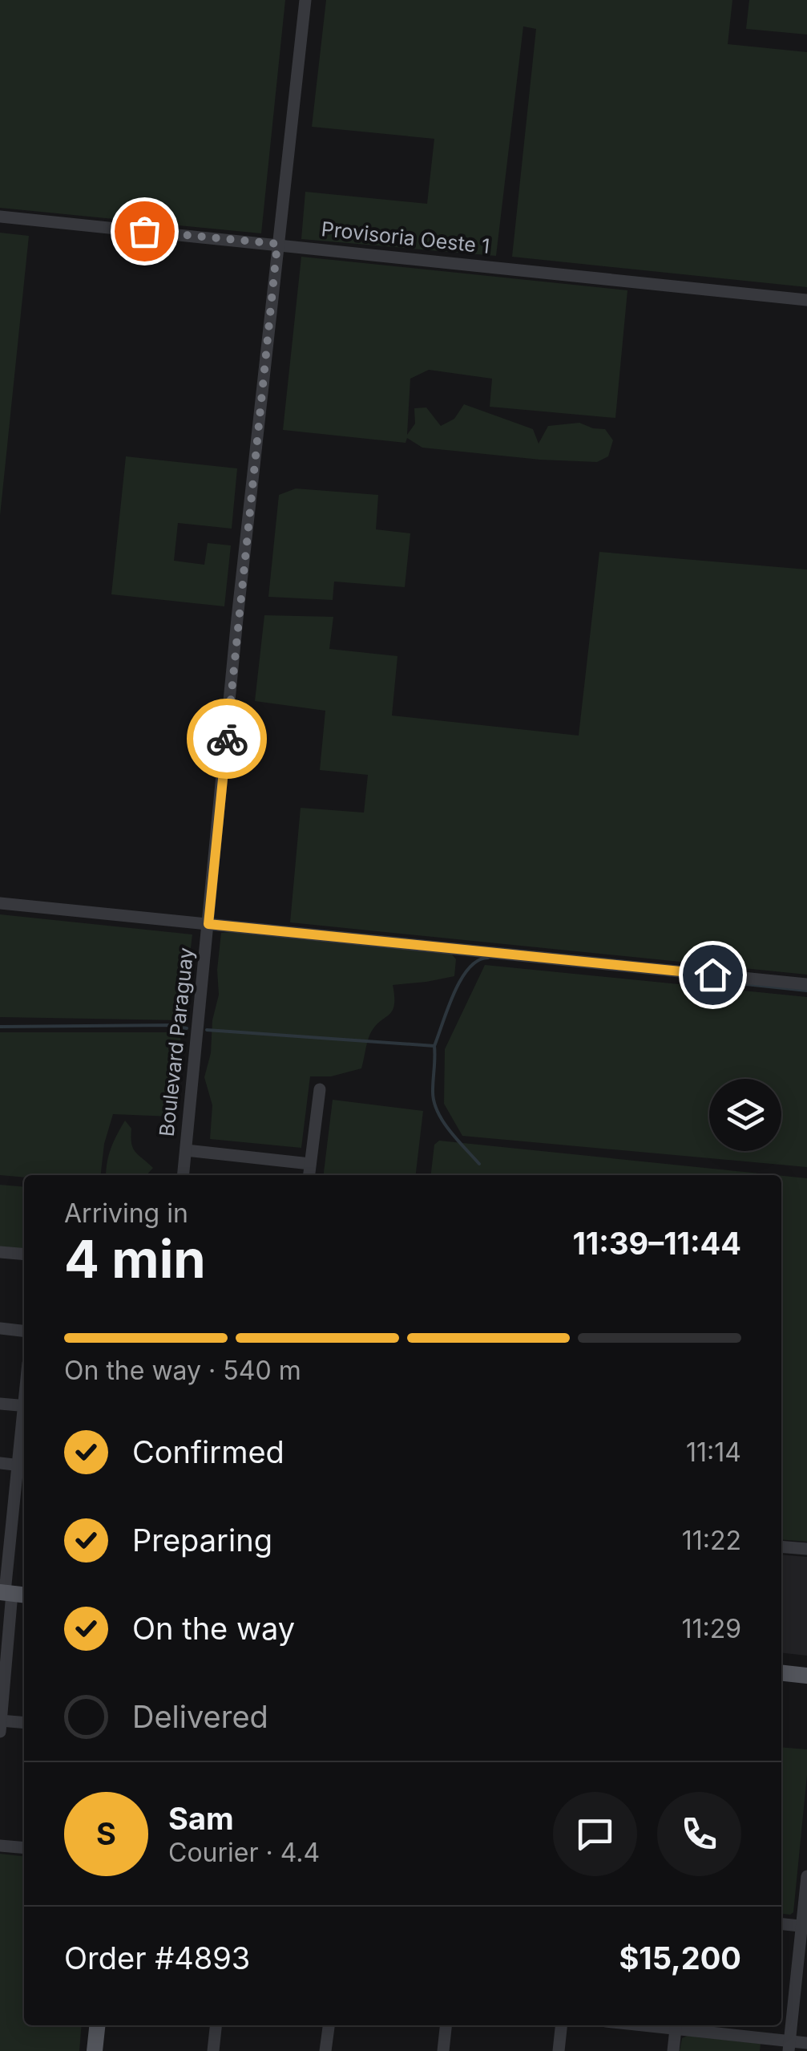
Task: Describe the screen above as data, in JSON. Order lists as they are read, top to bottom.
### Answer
{
  "streets": {
    "street": ["Provisoria Oeste 1", "Boulevard Paraguay"]
  },
  "crossings": [
    ["Provisoria Oeste 1", "Boulevard Paraguay"]
  ],
  "page": {
    "heading": ["4 min", "Arriving in", "11:39–11:44"],
    "panel": [
      "Sam",
      "Courier · 4.4",
      "Order #4893",
      "$15,200"
    ],
    "bar": "On the way · 540 m",
    "list": [
      ["Confirmed", "11:14"],
      ["Preparing", "11:22"],
      ["On the way", "11:29"],
      "Delivered"
    ],
    "round": "S"
  }
}
